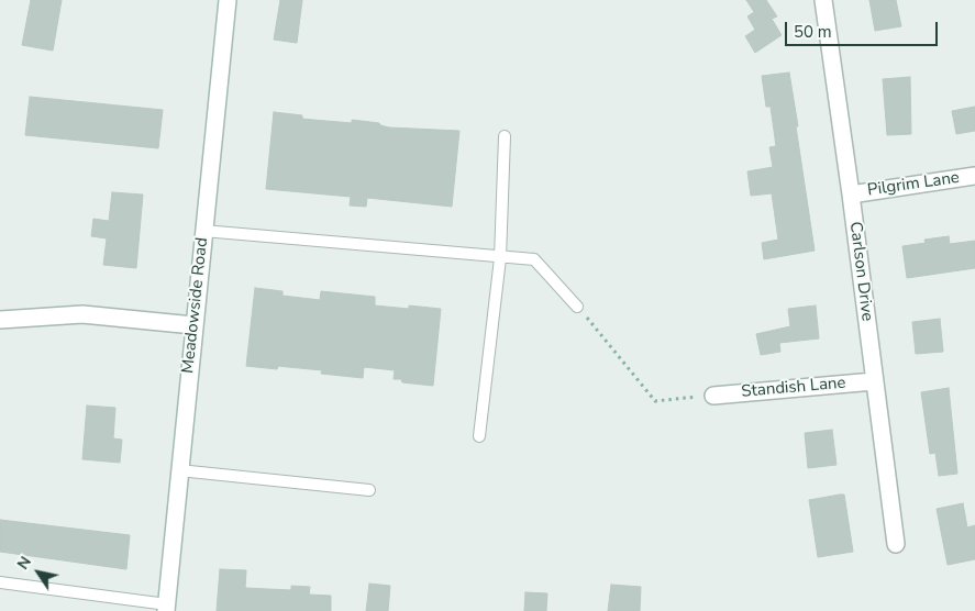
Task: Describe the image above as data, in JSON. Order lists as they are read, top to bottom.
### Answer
{
  "streets": {
    "street": [
      "Pilgrim Lane",
      "Carlson Drive",
      "Meadowside Road",
      "Standish Lane"
    ]
  },
  "crossings": [
    ["Pilgrim Lane", "Carlson Drive"],
    ["Carlson Drive", "Standish Lane"]
  ],
  "scale_bar": "50 m",
  "north": "top left"
}
